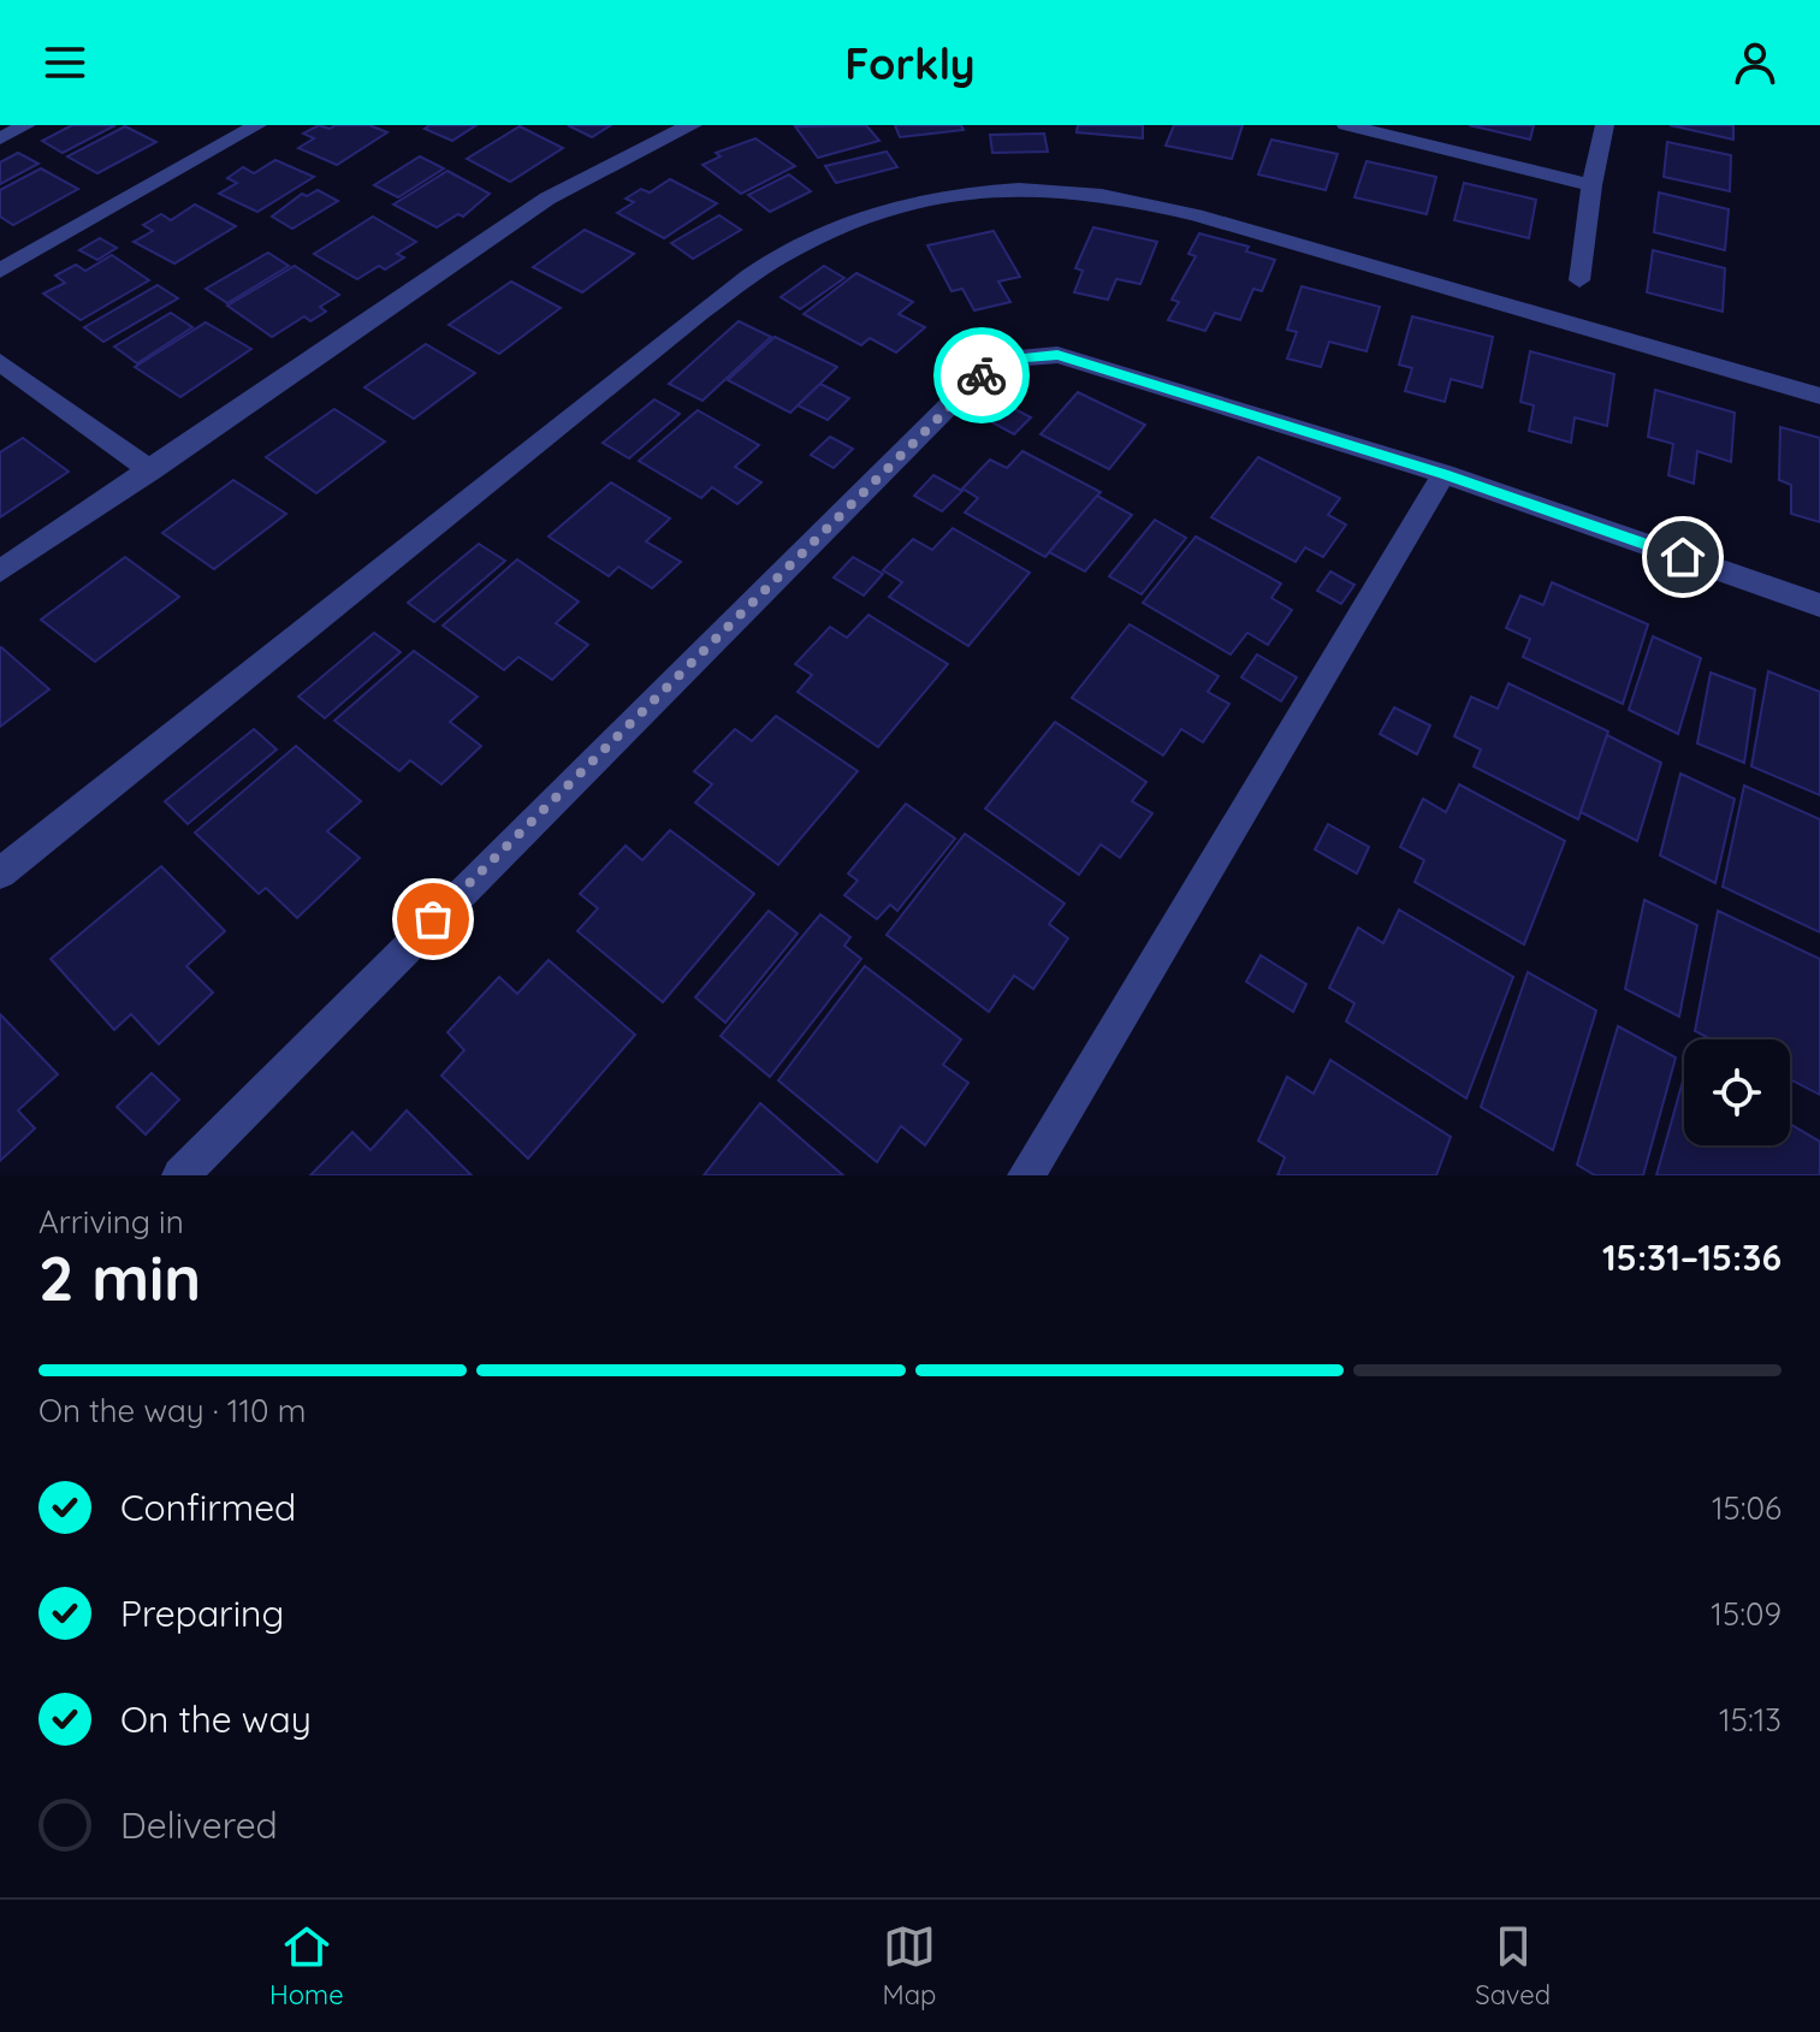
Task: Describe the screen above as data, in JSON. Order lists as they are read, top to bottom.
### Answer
{
  "page": {
    "header": "Forkly",
    "heading": ["2 min", "Arriving in", "15:31–15:36"],
    "bar": "On the way · 110 m",
    "list": [
      ["Confirmed", "15:06"],
      ["Preparing", "15:09"],
      ["On the way", "15:13"],
      "Delivered"
    ],
    "tabs": ["Home", "Map", "Saved"]
  }
}
